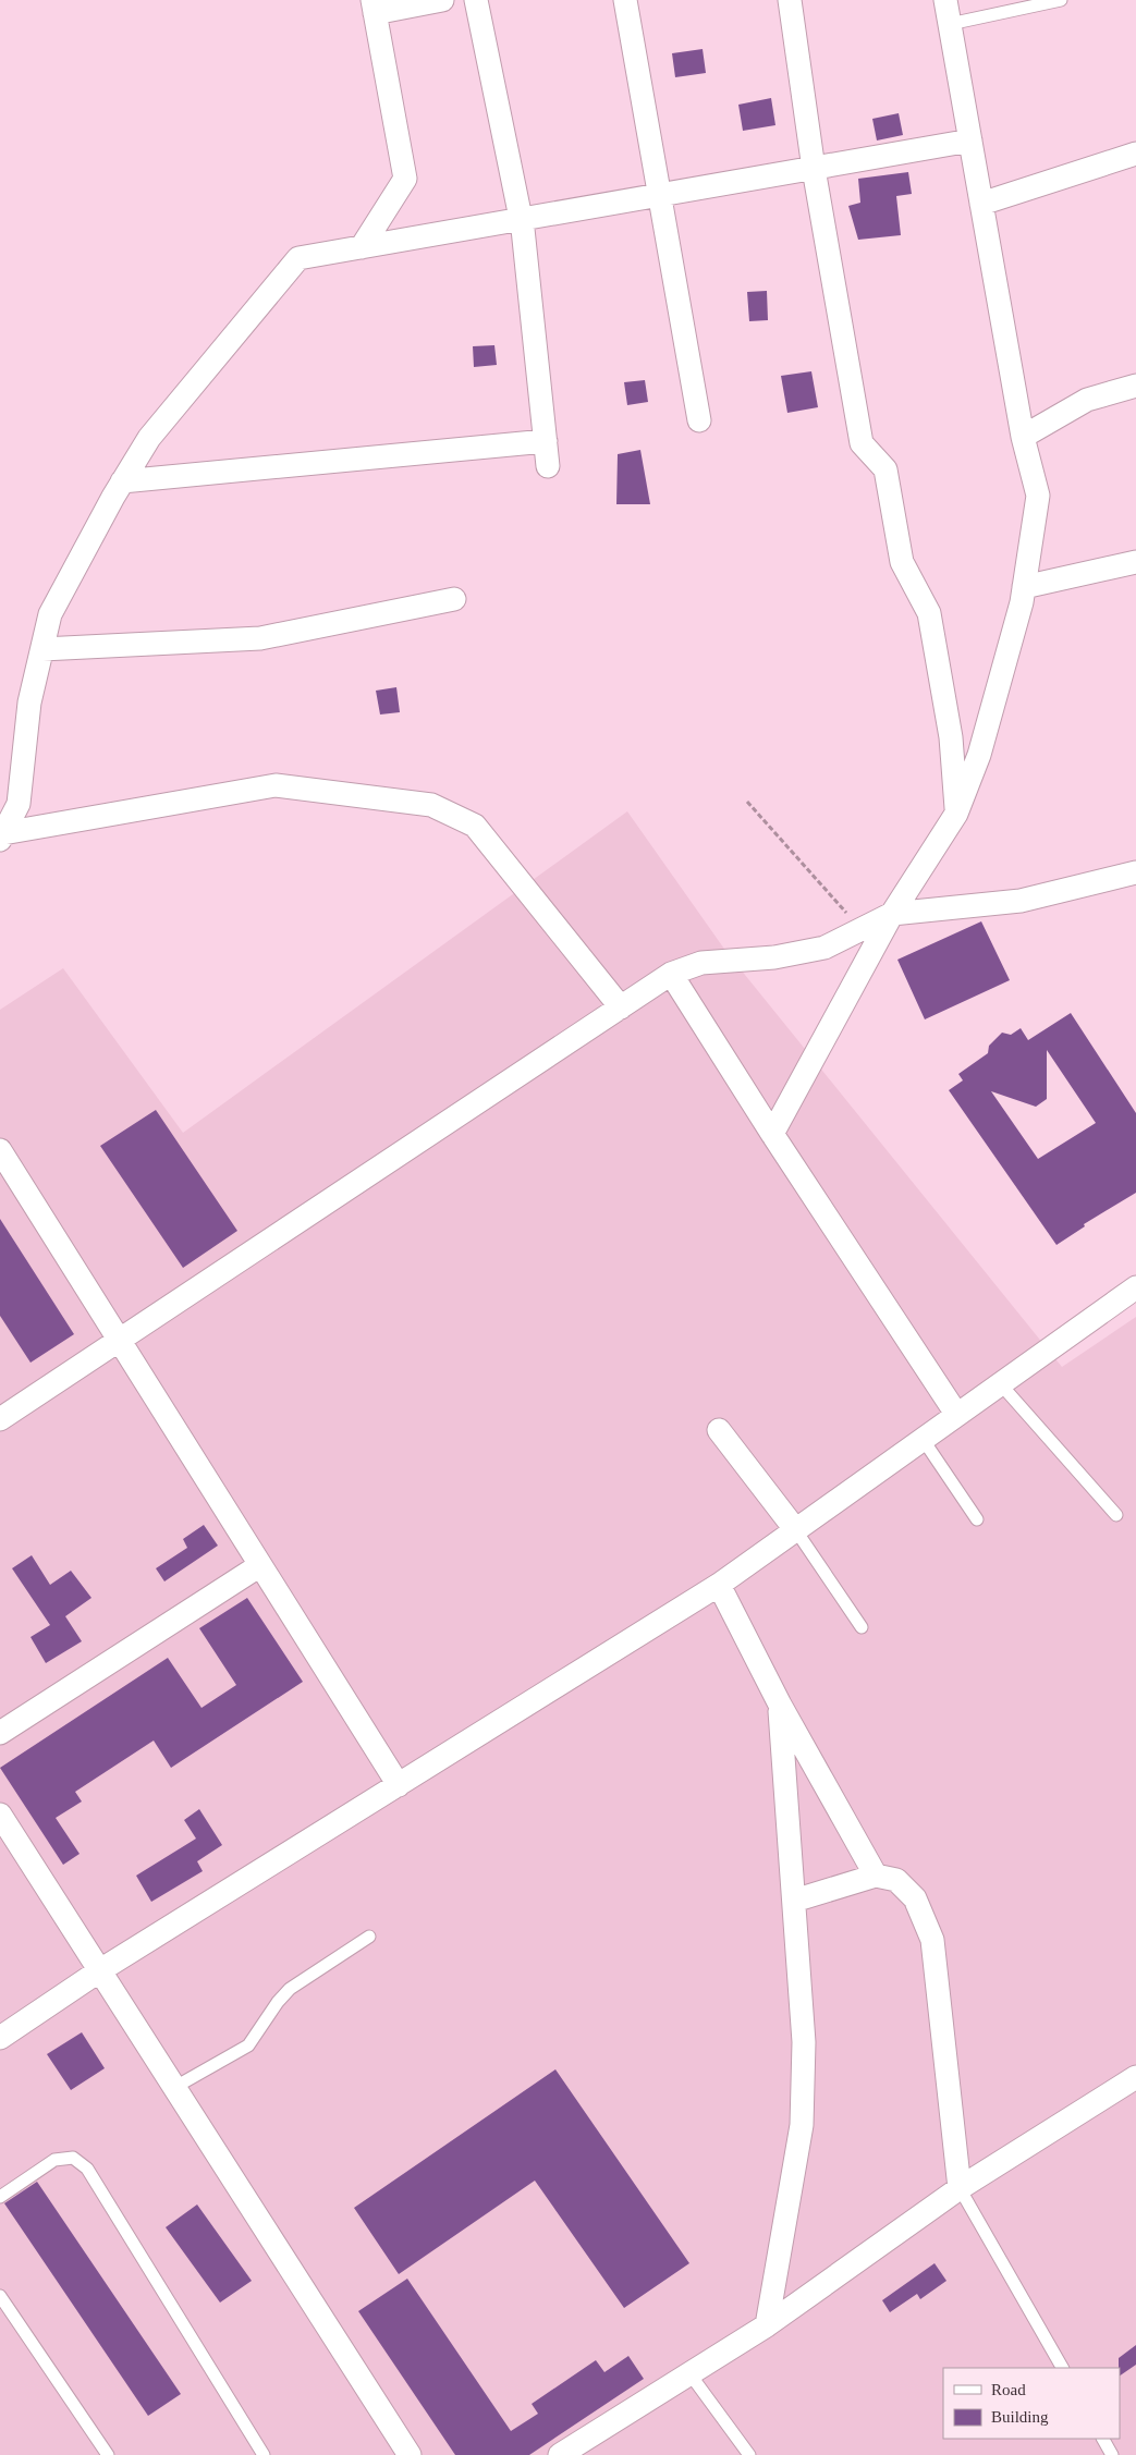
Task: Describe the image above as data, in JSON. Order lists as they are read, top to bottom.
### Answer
{
  "legend": ["Road", "Building"]
}
